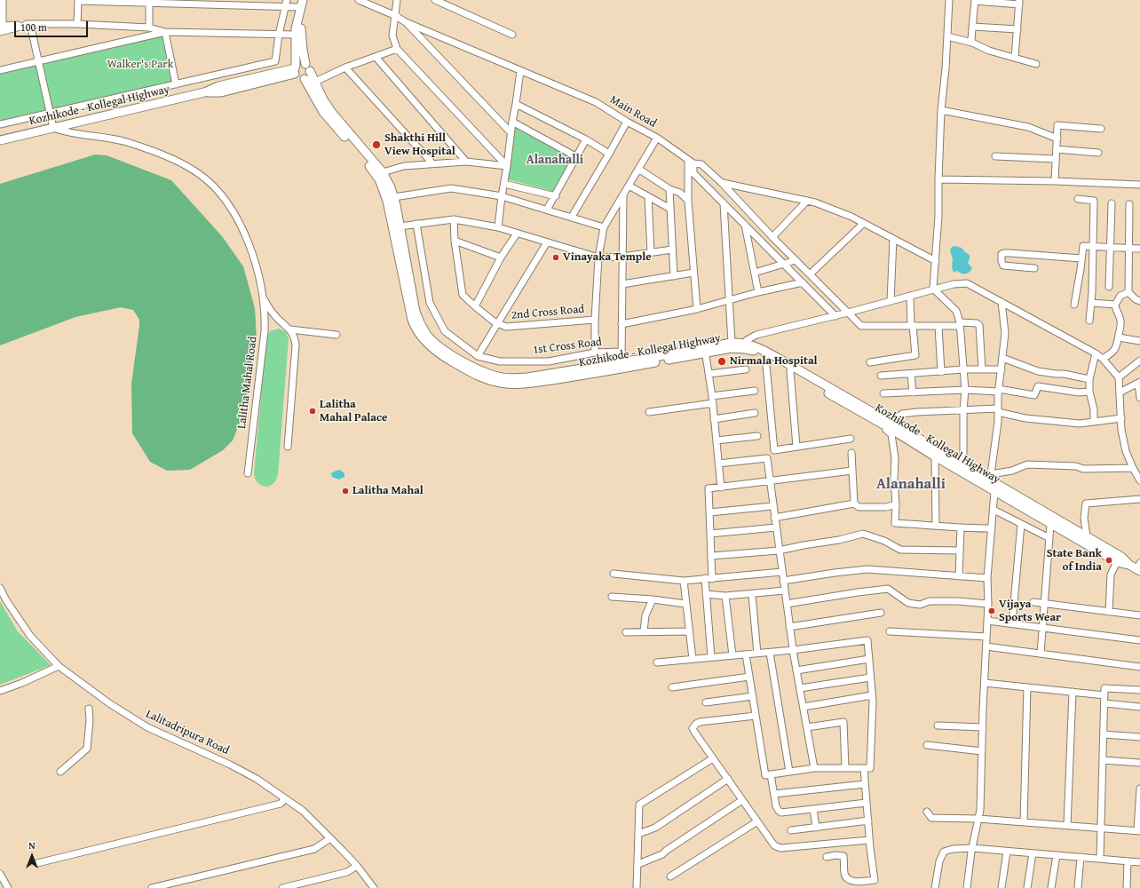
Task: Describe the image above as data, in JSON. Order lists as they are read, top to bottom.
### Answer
{
  "streets": {
    "main road": ["Kozhikode - Kollegal Highway"],
    "street": [
      "Main Road",
      "2nd Cross Road",
      "1st Cross Road",
      "Lalitha Mahal Road",
      "Lalitadripura Road"
    ]
  },
  "crossings": [
    ["Kozhikode - Kollegal Highway", "Lalitha Mahal Road"]
  ],
  "districts": ["Alanahalli", "Alanahalli"],
  "parks": ["Walker's Park"],
  "places": [
    "Shakthi Hill View Hospital",
    "Vinayaka Temple",
    "Nirmala Hospital",
    "Lalitha Mahal Palace",
    "Lalitha Mahal",
    "State Bank of India",
    "Vijaya Sports Wear"
  ],
  "scale_bar": "100 m",
  "north": "top"
}
